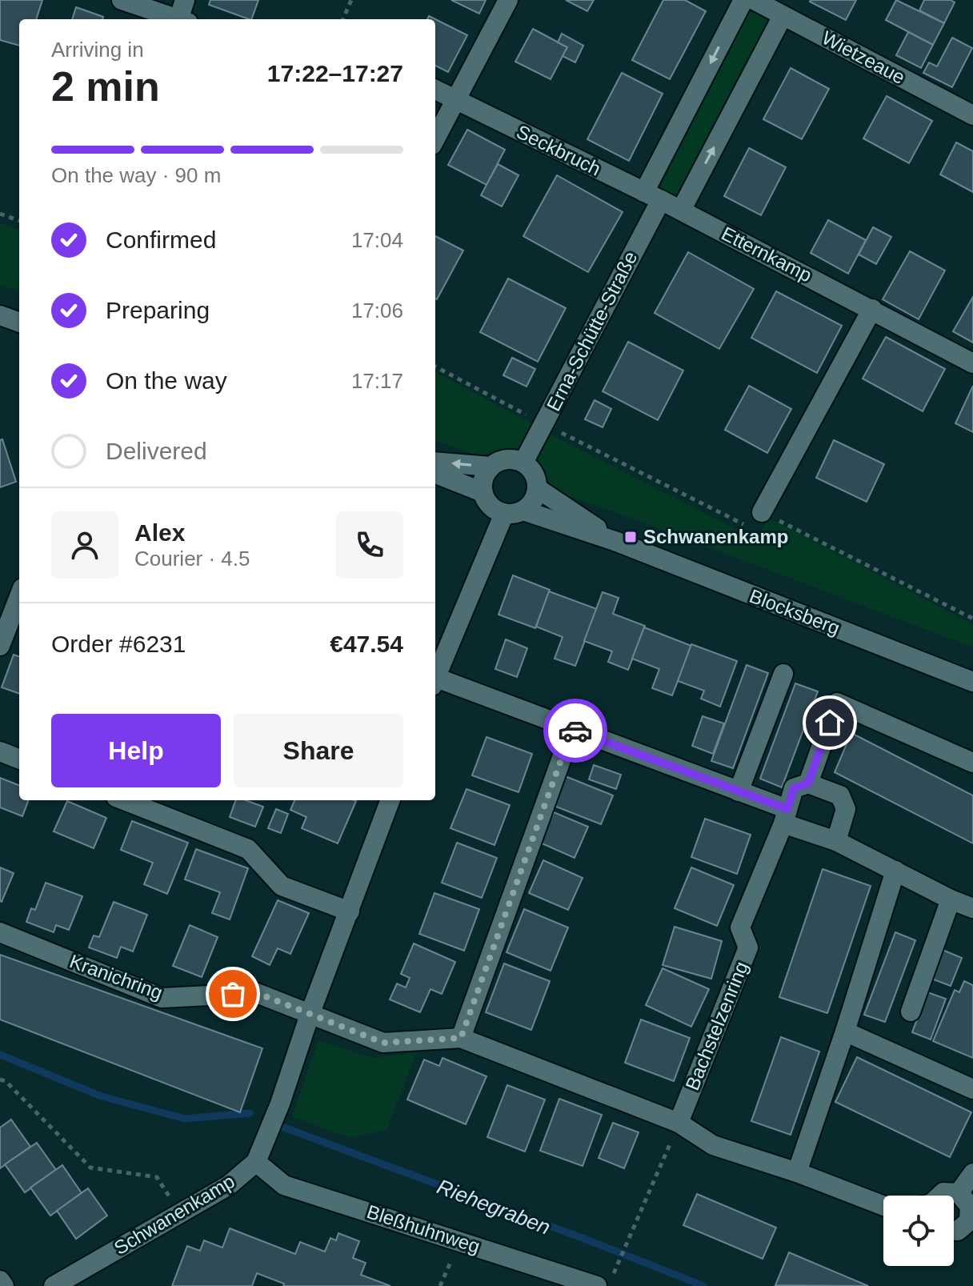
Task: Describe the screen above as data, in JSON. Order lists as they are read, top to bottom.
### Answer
{
  "streets": {
    "street": [
      "Wietzeaue",
      "Seckbruch",
      "Etternkamp",
      "Erna-Schütte-Straße",
      "Blocksberg",
      "Kranichring",
      "Bachstelzenring",
      "Schwanenkamp",
      "Bleßhuhnweg"
    ]
  },
  "crossings": [
    ["Seckbruch", "Etternkamp"],
    ["Seckbruch", "Erna-Schütte-Straße"],
    ["Etternkamp", "Erna-Schütte-Straße"],
    ["Erna-Schütte-Straße", "Blocksberg"],
    ["Kranichring", "Schwanenkamp"],
    ["Schwanenkamp", "Bleßhuhnweg"]
  ],
  "water": ["Riehegraben"],
  "places": {
    "transit": ["Schwanenkamp"]
  },
  "page": {
    "heading": ["2 min", "Arriving in", "17:22–17:27"],
    "panel": [
      "Alex",
      "Courier · 4.5",
      "Order #6231",
      "€47.54"
    ],
    "bar": "On the way · 90 m",
    "list": [
      ["Confirmed", "17:04"],
      ["Preparing", "17:06"],
      ["On the way", "17:17"],
      "Delivered"
    ],
    "buttons": ["Help", "Share"]
  }
}
